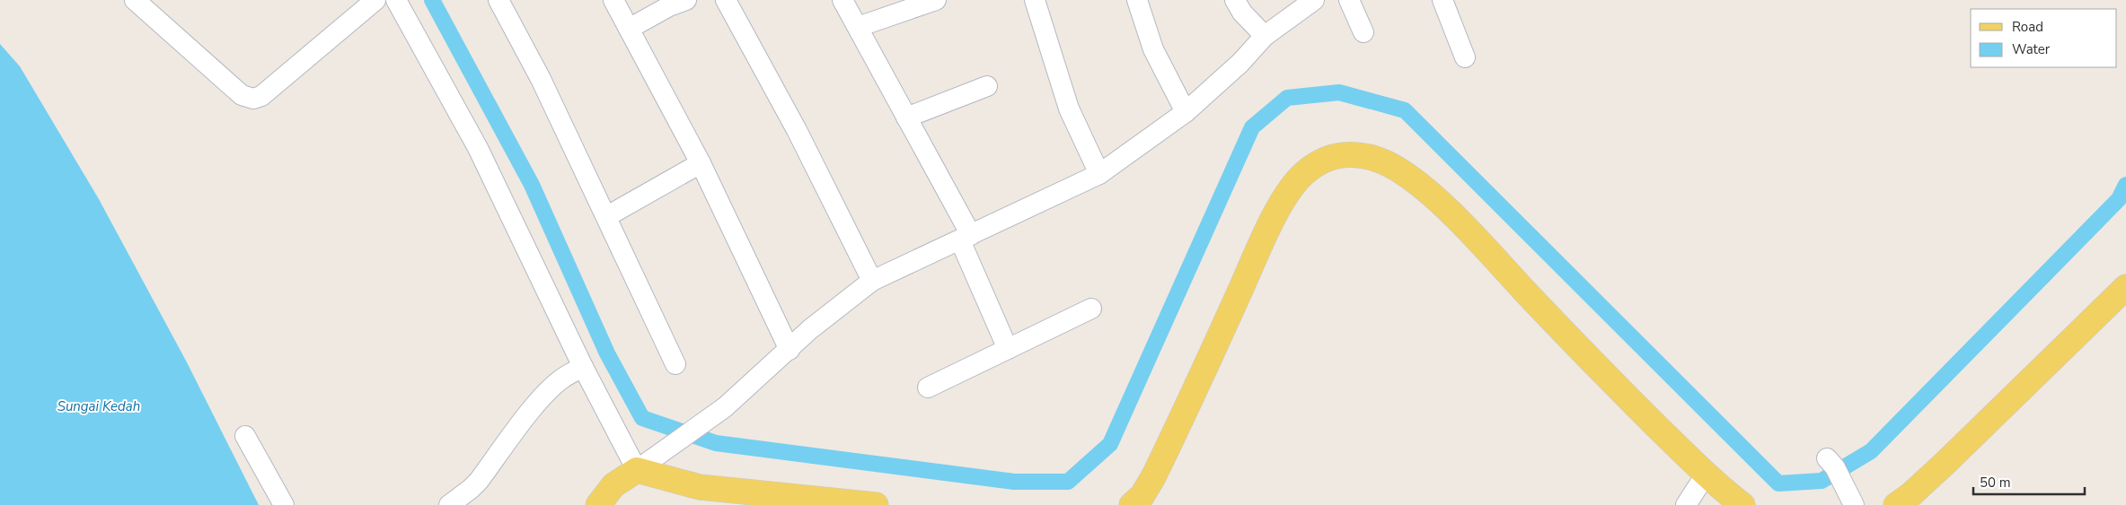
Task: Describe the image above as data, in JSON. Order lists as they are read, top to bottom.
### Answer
{
  "water": ["Sungai Kedah"],
  "legend": ["Road", "Water"],
  "scale_bar": "50 m"
}
